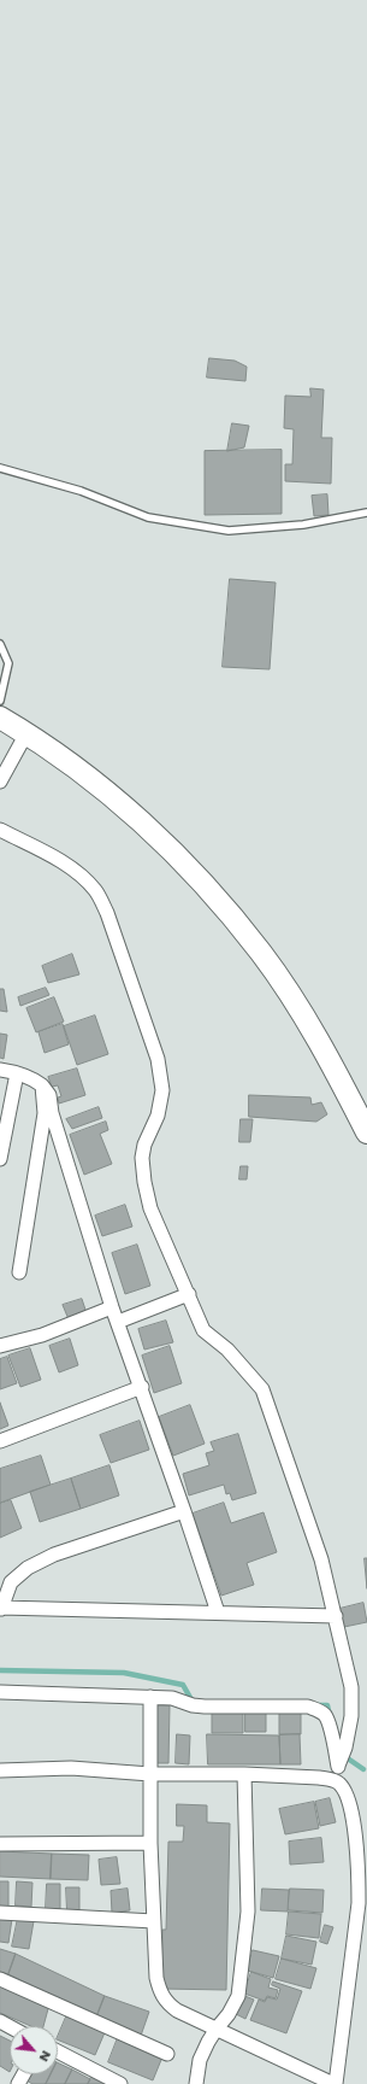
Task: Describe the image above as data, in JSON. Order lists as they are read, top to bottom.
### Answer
{
  "north": "bottom right"
}
